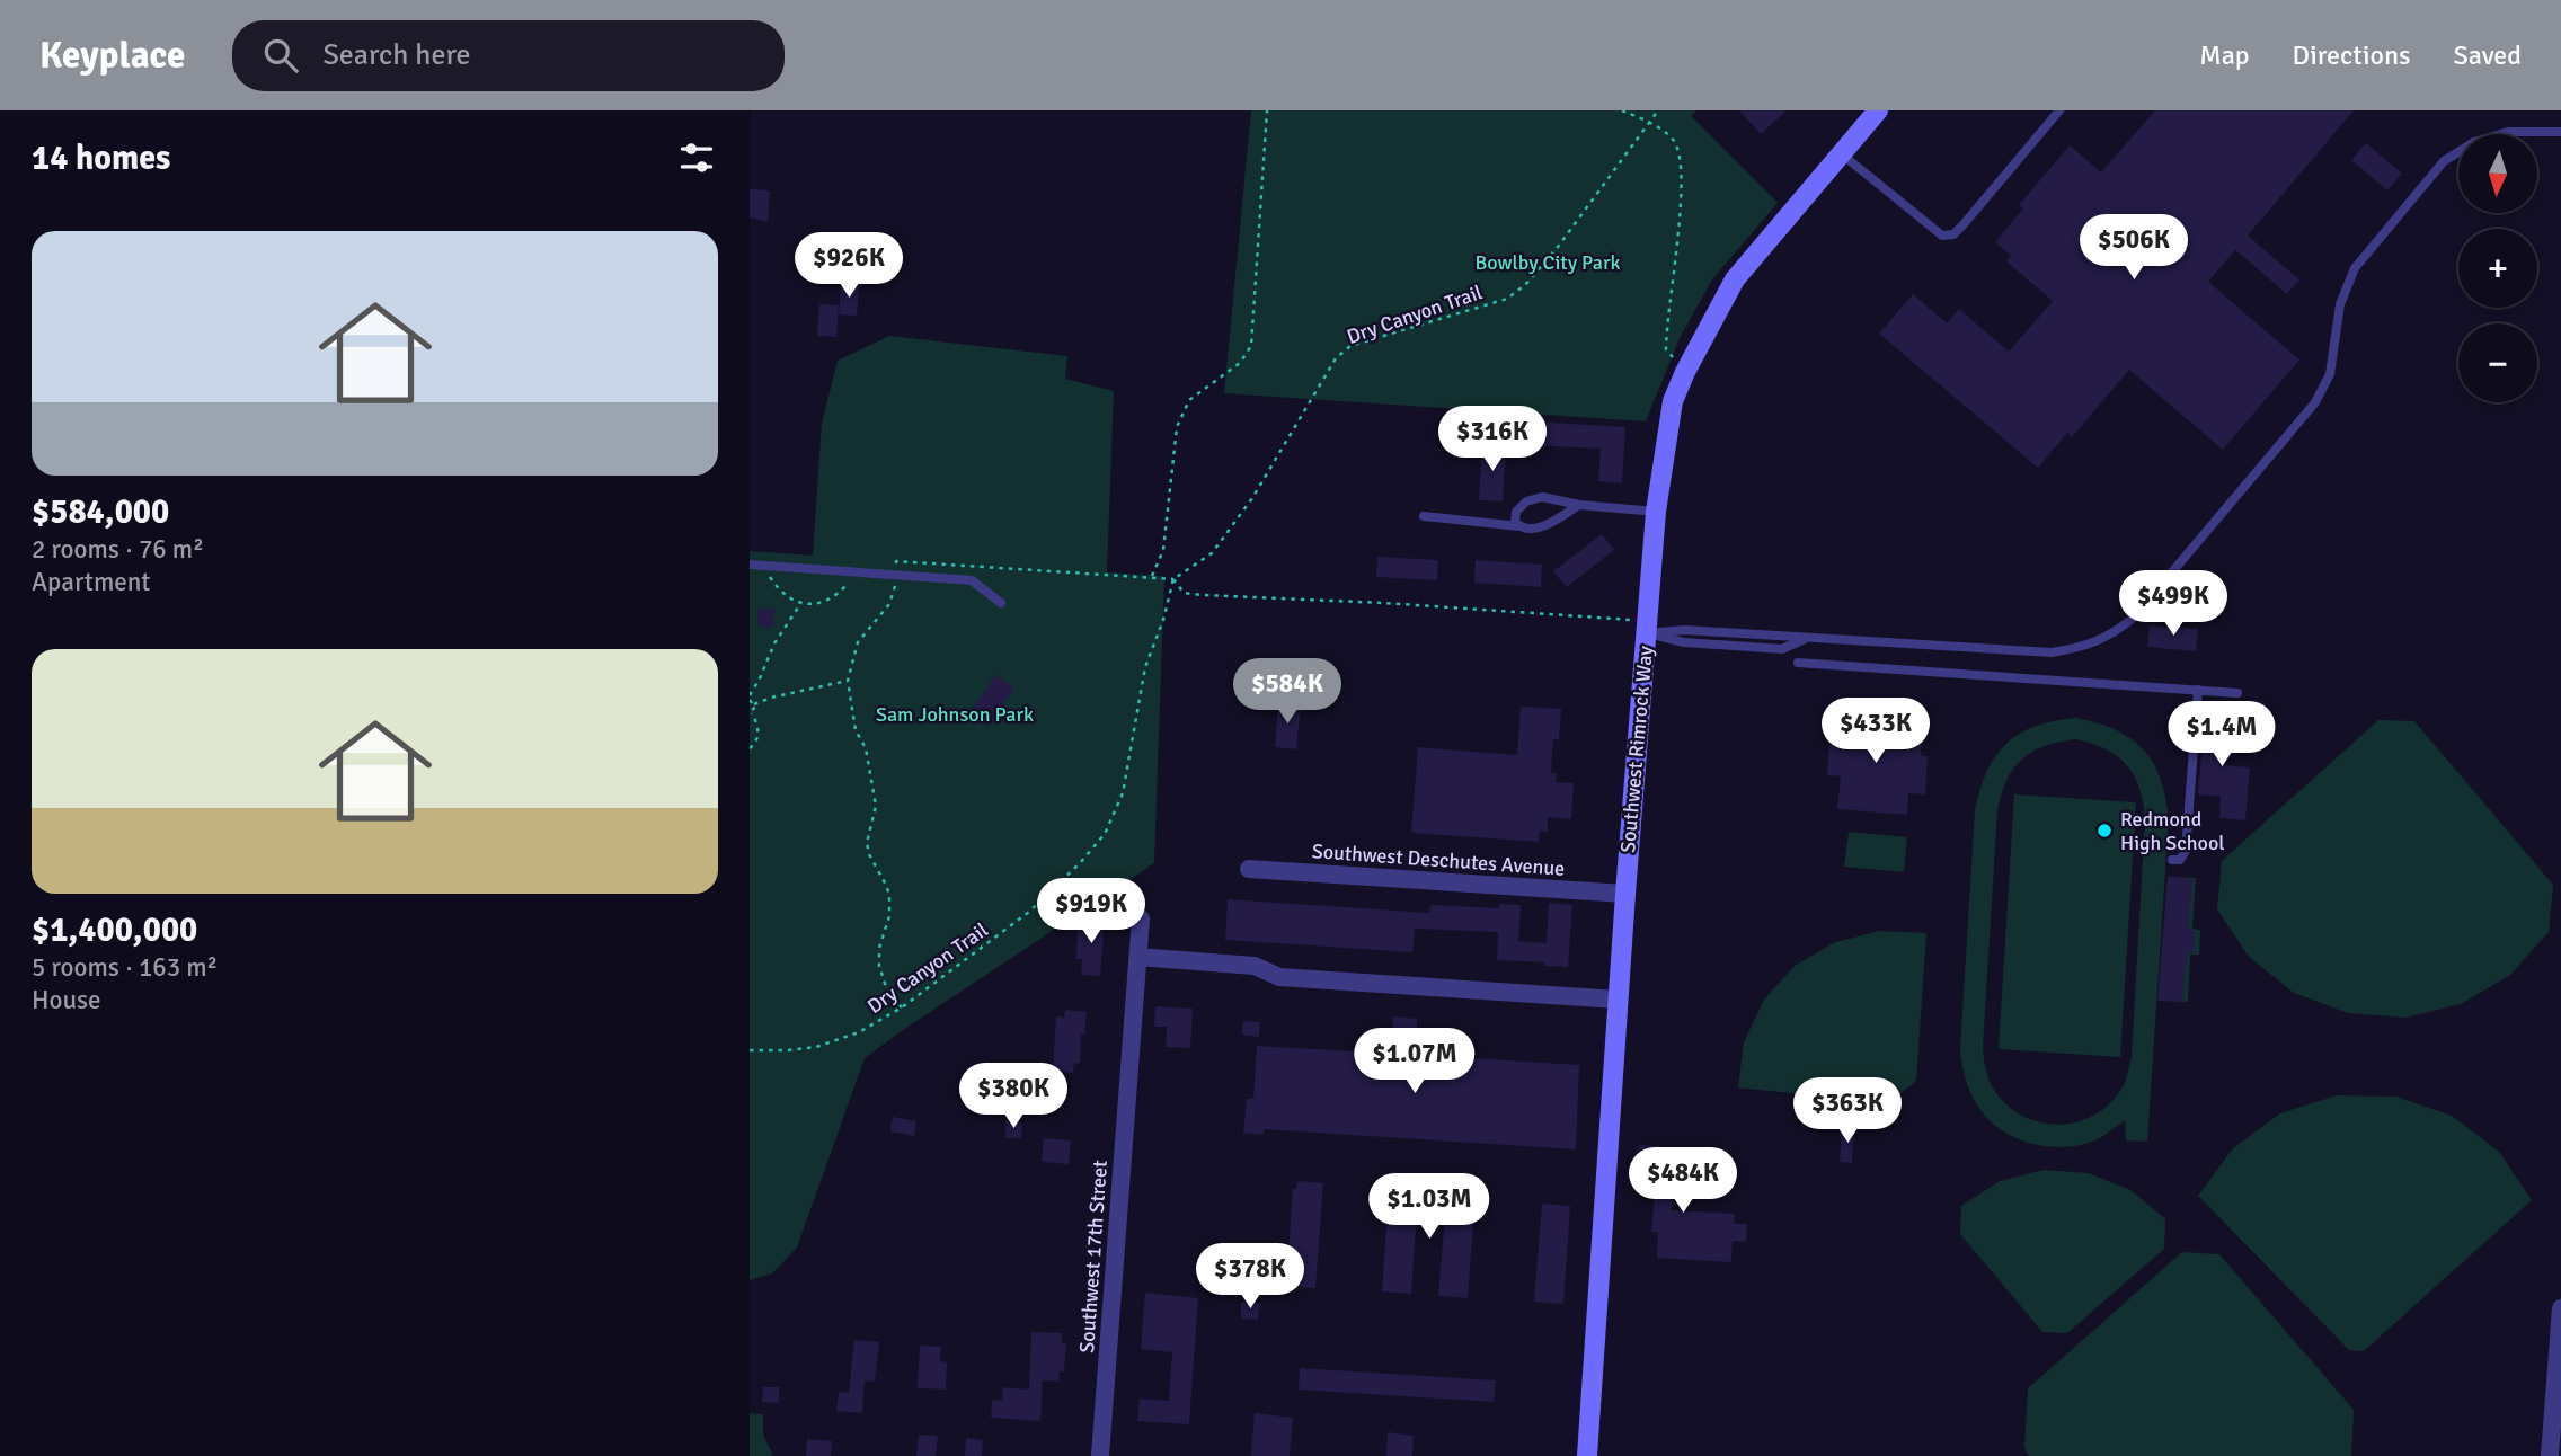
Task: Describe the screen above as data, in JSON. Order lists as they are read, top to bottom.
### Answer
{
  "streets": {
    "main road": ["Southwest Rimrock Way"],
    "street": ["Southwest Deschutes Avenue", "Southwest 17th Street"],
    "path": ["Dry Canyon Trail"]
  },
  "crossings": [
    ["Southwest Rimrock Way", "Southwest Deschutes Avenue"]
  ],
  "parks": ["Bowlby City Park", "Sam Johnson Park"],
  "places": ["Redmond High School"],
  "north": "bottom",
  "page": {
    "header": "Keyplace",
    "search": "Search here",
    "nav": ["Map", "Directions", "Saved"],
    "heading": "14 homes",
    "map_buttons": ["+", "−"],
    "list": [
      {
        "name": "$584,000",
        "note": "2 rooms · 76 m² · Apartment"
      },
      {
        "name": "$1,400,000",
        "note": "5 rooms · 163 m² · House"
      }
    ],
    "price": [
      "$506K",
      "$926K",
      "$316K",
      "$499K",
      "$584K",
      "$433K",
      "$1.4M",
      "$919K",
      "$1.07M",
      "$380K",
      "$363K",
      "$484K",
      "$1.03M",
      "$378K"
    ]
  }
}
